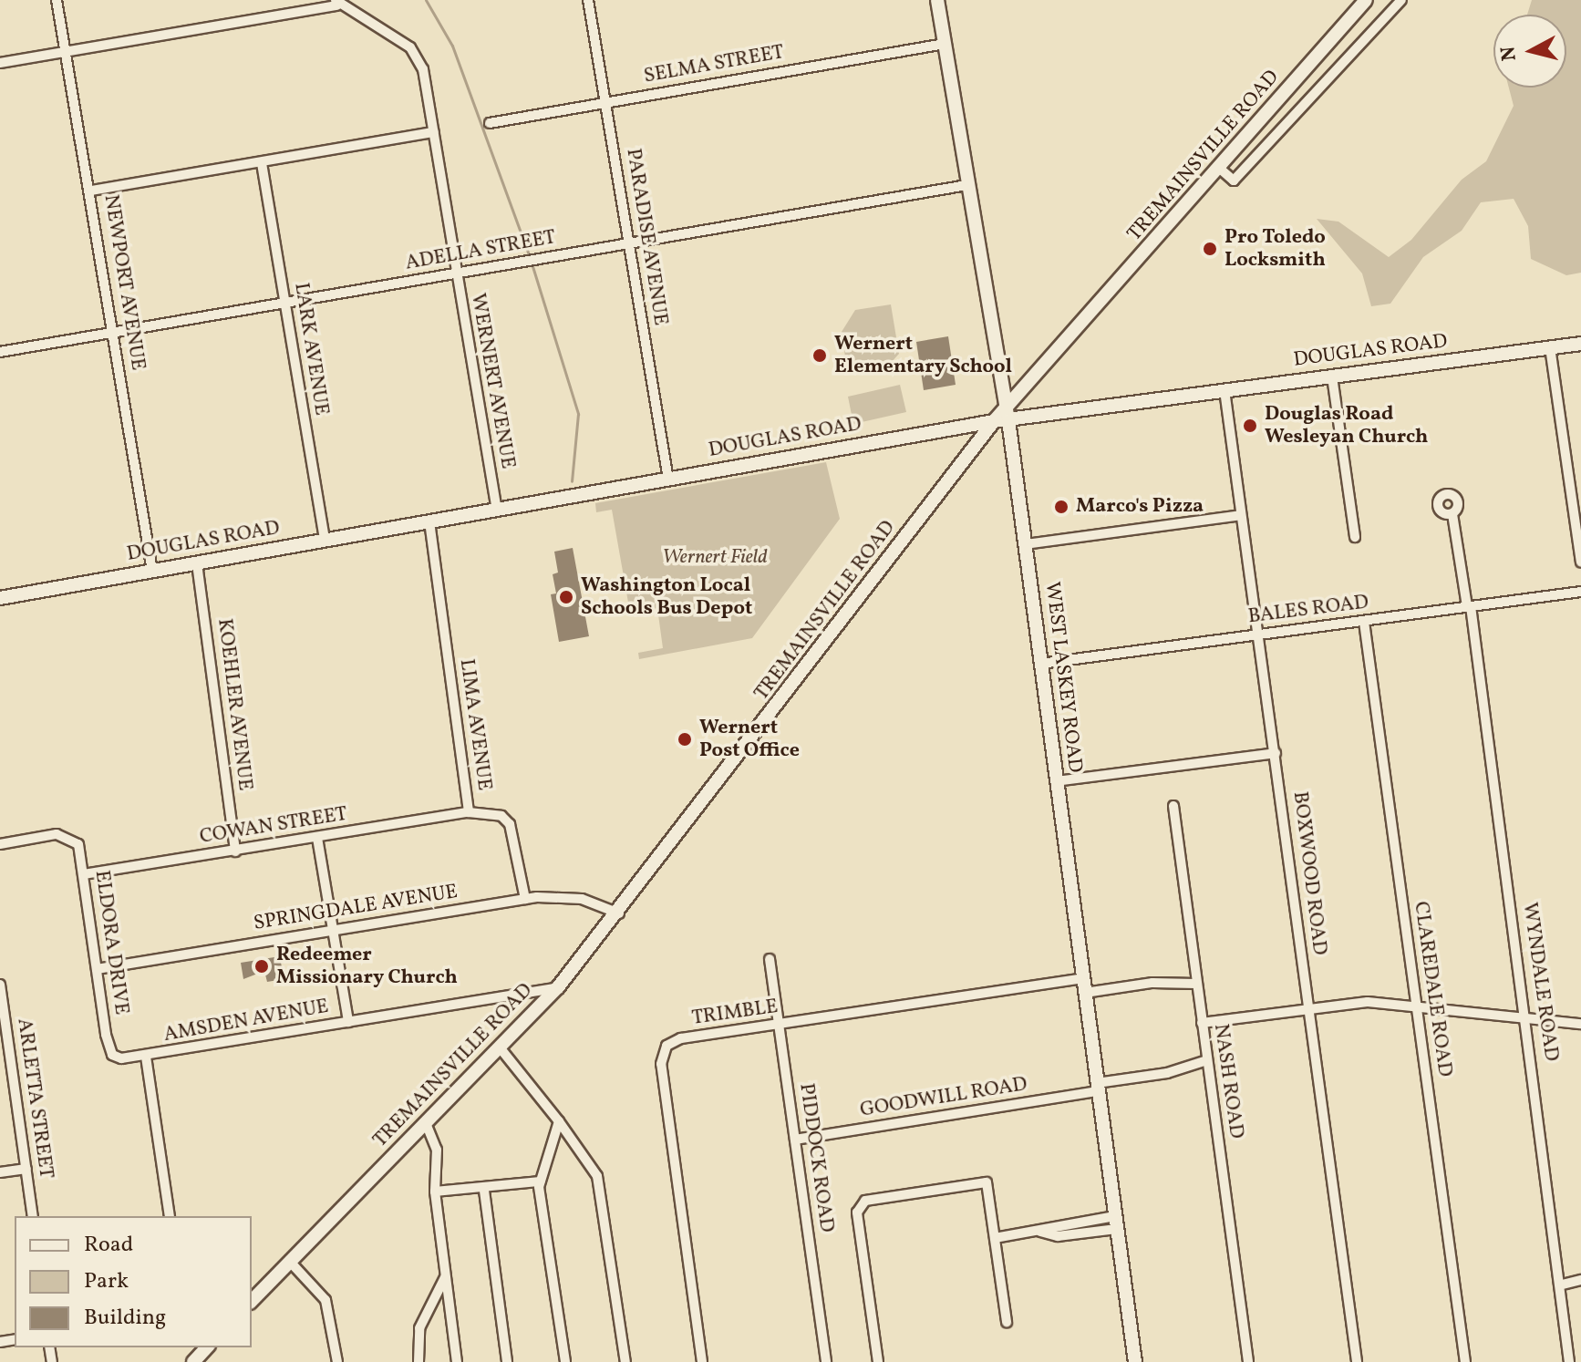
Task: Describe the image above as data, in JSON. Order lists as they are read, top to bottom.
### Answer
{
  "streets": {
    "street": [
      "SELMA STREET",
      "TREMAINSVILLE ROAD",
      "PARADISE AVENUE",
      "ADELLA STREET",
      "NEWPORT AVENUE",
      "LARK AVENUE",
      "DOUGLAS ROAD",
      "WERNERT AVENUE",
      "BALES ROAD",
      "WEST LASKEY ROAD",
      "KOEHLER AVENUE",
      "LIMA AVENUE",
      "COWAN STREET",
      "BOXWOOD ROAD",
      "SPRINGDALE AVENUE",
      "ELDORA DRIVE",
      "WYNDALE ROAD",
      "CLAREDALE ROAD",
      "TRIMBLE",
      "AMSDEN AVENUE",
      "NASH ROAD",
      "GOODWILL ROAD",
      "ARLETTA STREET",
      "PIDDOCK ROAD"
    ]
  },
  "crossings": [
    ["SELMA STREET", "PARADISE AVENUE"],
    ["SELMA STREET", "WEST LASKEY ROAD"],
    ["TREMAINSVILLE ROAD", "DOUGLAS ROAD"],
    ["TREMAINSVILLE ROAD", "WEST LASKEY ROAD"],
    ["TREMAINSVILLE ROAD", "SPRINGDALE AVENUE"],
    ["TREMAINSVILLE ROAD", "AMSDEN AVENUE"],
    ["PARADISE AVENUE", "ADELLA STREET"],
    ["PARADISE AVENUE", "DOUGLAS ROAD"],
    ["ADELLA STREET", "NEWPORT AVENUE"],
    ["ADELLA STREET", "LARK AVENUE"],
    ["ADELLA STREET", "WERNERT AVENUE"],
    ["ADELLA STREET", "WEST LASKEY ROAD"],
    ["NEWPORT AVENUE", "DOUGLAS ROAD"],
    ["LARK AVENUE", "DOUGLAS ROAD"],
    ["DOUGLAS ROAD", "WERNERT AVENUE"],
    ["DOUGLAS ROAD", "WEST LASKEY ROAD"],
    ["DOUGLAS ROAD", "KOEHLER AVENUE"],
    ["DOUGLAS ROAD", "LIMA AVENUE"],
    ["DOUGLAS ROAD", "BOXWOOD ROAD"],
    ["BALES ROAD", "WEST LASKEY ROAD"],
    ["BALES ROAD", "BOXWOOD ROAD"],
    ["BALES ROAD", "WYNDALE ROAD"],
    ["BALES ROAD", "CLAREDALE ROAD"],
    ["WEST LASKEY ROAD", "TRIMBLE"],
    ["WEST LASKEY ROAD", "GOODWILL ROAD"],
    ["KOEHLER AVENUE", "COWAN STREET"],
    ["LIMA AVENUE", "COWAN STREET"],
    ["LIMA AVENUE", "SPRINGDALE AVENUE"],
    ["COWAN STREET", "ELDORA DRIVE"],
    ["SPRINGDALE AVENUE", "ELDORA DRIVE"],
    ["ELDORA DRIVE", "AMSDEN AVENUE"],
    ["TRIMBLE", "PIDDOCK ROAD"],
    ["NASH ROAD", "GOODWILL ROAD"],
    ["GOODWILL ROAD", "PIDDOCK ROAD"]
  ],
  "parks": ["Wernert Field"],
  "places": [
    "Pro Toledo Locksmith",
    "Wernert Elementary School",
    "Douglas Road Wesleyan Church",
    "Marco's Pizza",
    "Washington Local Schools Bus Depot",
    "Wernert Post Office",
    "Redeemer Missionary Church"
  ],
  "legend": ["Road", "Park", "Building"],
  "north": "left"
}
